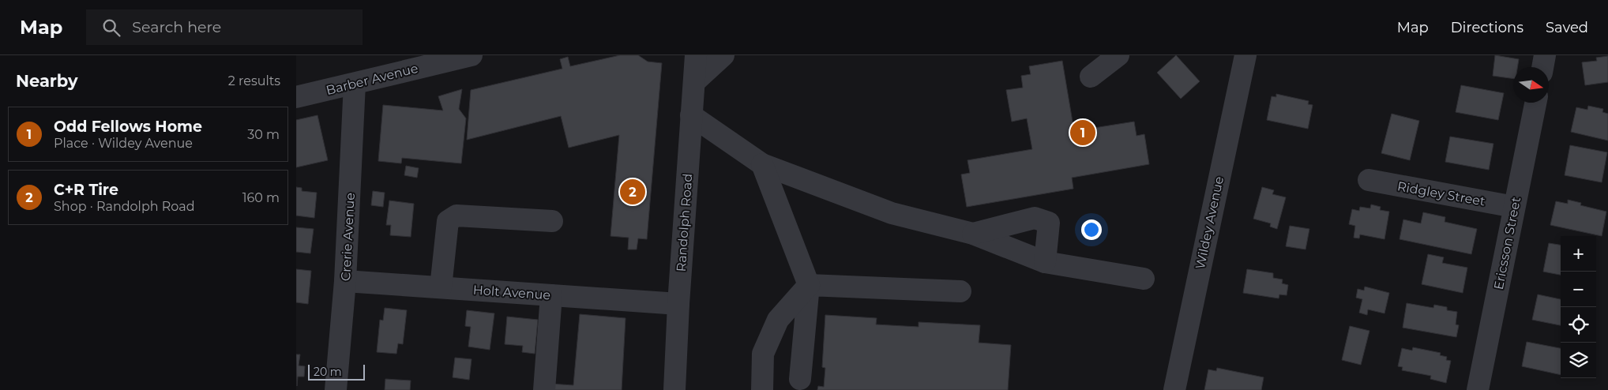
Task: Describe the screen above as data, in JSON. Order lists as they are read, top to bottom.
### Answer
{
  "streets": {
    "street": [
      "Barber Avenue",
      "Ridgley Street",
      "Randolph Road",
      "Wildey Avenue",
      "Crerie Avenue",
      "Ericsson Street",
      "Holt Avenue"
    ]
  },
  "crossings": [
    ["Barber Avenue", "Crerie Avenue"],
    ["Ridgley Street", "Ericsson Street"],
    ["Randolph Road", "Holt Avenue"],
    ["Crerie Avenue", "Holt Avenue"]
  ],
  "scale_bar": "20 m",
  "north": "right",
  "page": {
    "header": "Map",
    "search": "Search here",
    "nav": ["Map", "Directions", "Saved"],
    "heading": ["Nearby", "2 results"],
    "list": [
      {
        "mark": "1",
        "name": "Odd Fellows Home",
        "note": "Place · Wildey Avenue",
        "value": "30 m"
      },
      {
        "mark": "2",
        "name": "C+R Tire",
        "note": "Shop · Randolph Road",
        "value": "160 m"
      }
    ],
    "pins": ["1", "2"],
    "map_buttons": ["+", "−"],
    "scale": "20 m"
  }
}
